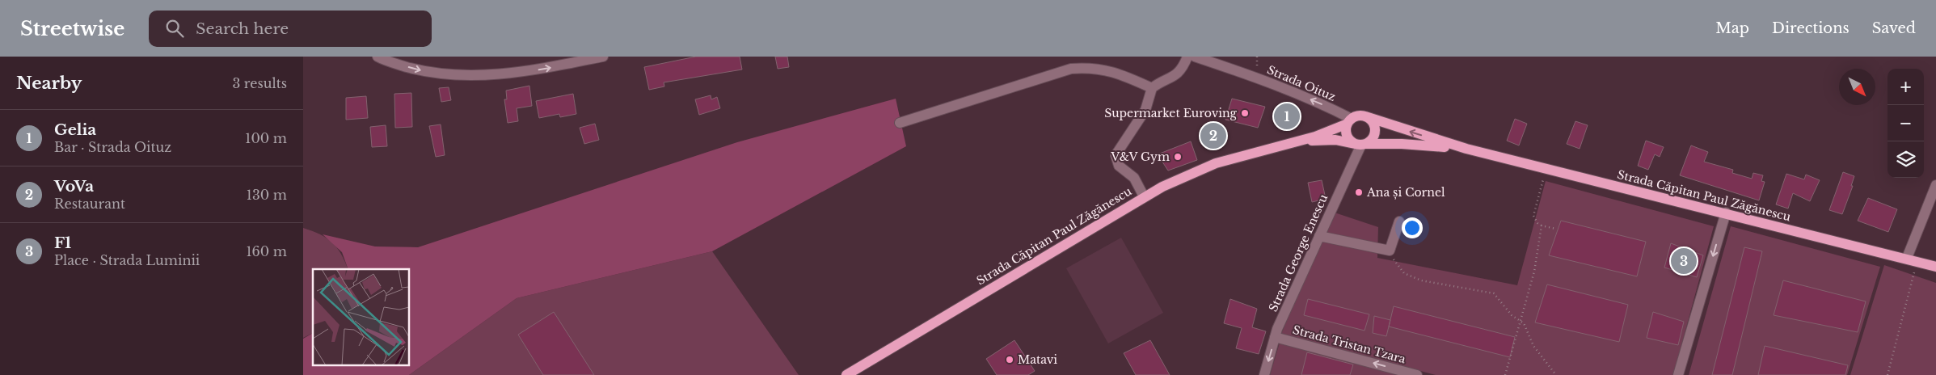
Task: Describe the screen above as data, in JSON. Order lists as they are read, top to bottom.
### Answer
{
  "streets": {
    "main road": ["Strada Căpitan Paul Zăgănescu"],
    "street": ["Strada Oituz", "Strada George Enescu", "Strada Tristan Tzara"]
  },
  "crossings": [
    ["Strada Oituz", "Strada Căpitan Paul Zăgănescu"],
    ["Strada Oituz", "Strada George Enescu"],
    ["Strada Căpitan Paul Zăgănescu", "Strada George Enescu"],
    ["Strada George Enescu", "Strada Tristan Tzara"]
  ],
  "one_way": ["Strada Oituz", "Strada Tristan Tzara"],
  "places": [
    "Supermarket Euroving",
    "V&V Gym",
    "Ana și Cornel",
    "Matavi"
  ],
  "north": "bottom right",
  "page": {
    "header": "Streetwise",
    "search": "Search here",
    "nav": ["Map", "Directions", "Saved"],
    "heading": ["Nearby", "3 results"],
    "map_buttons": ["+", "−"],
    "pins": ["1", "2", "3"],
    "list": [
      {
        "mark": "1",
        "name": "Gelia",
        "note": "Bar · Strada Oituz",
        "value": "100 m"
      },
      {
        "mark": "2",
        "name": "VoVa",
        "note": "Restaurant",
        "value": "130 m"
      },
      {
        "mark": "3",
        "name": "F1",
        "note": "Place · Strada Luminii",
        "value": "160 m"
      }
    ]
  }
}
